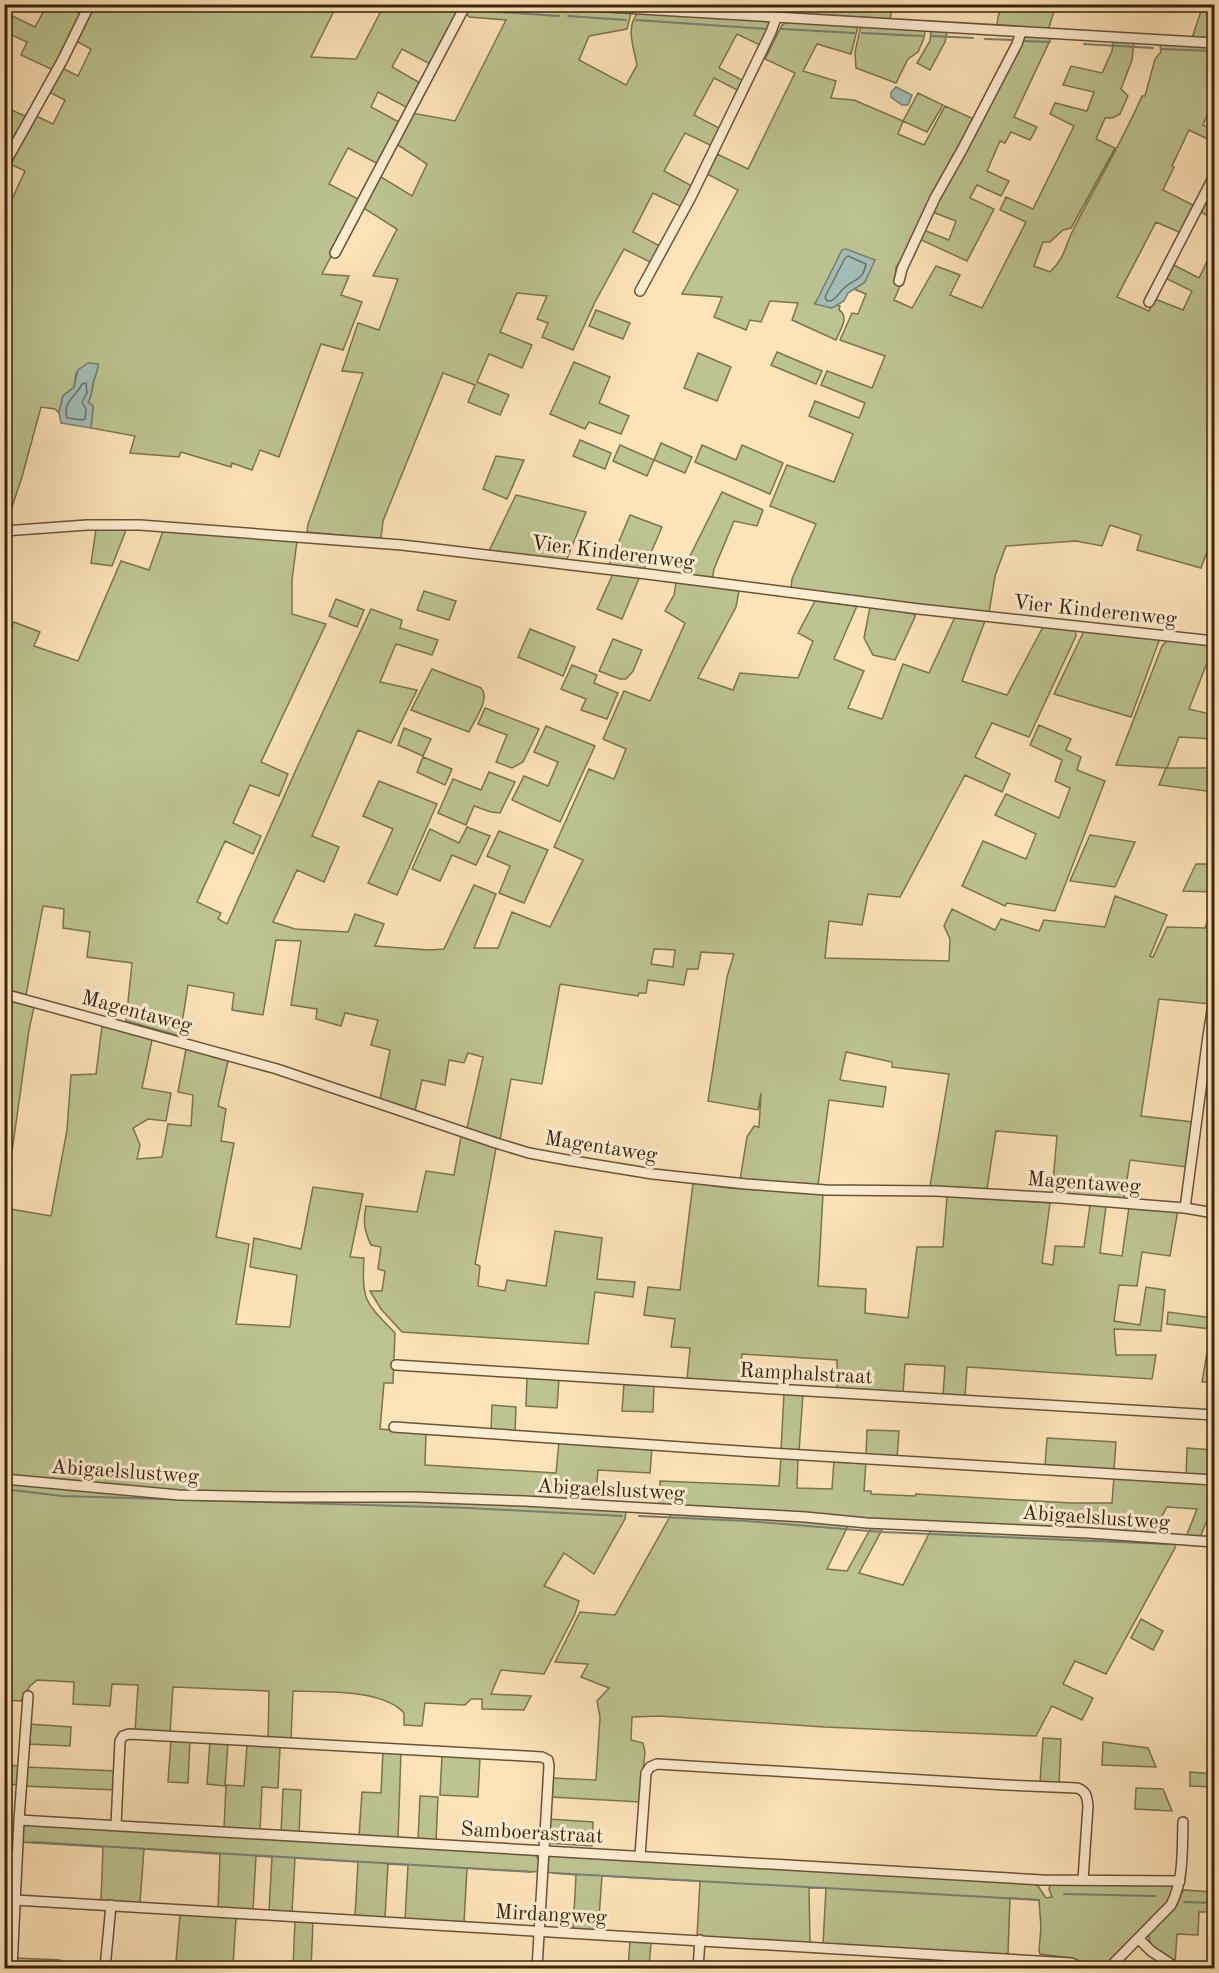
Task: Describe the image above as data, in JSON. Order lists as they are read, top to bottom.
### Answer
{
  "streets": {
    "street": [
      "Vier Kinderenweg",
      "Magentaweg",
      "Ramphalstraat",
      "Abigaelslustweg",
      "Samboerastraat",
      "Mirdangweg"
    ]
  }
}
